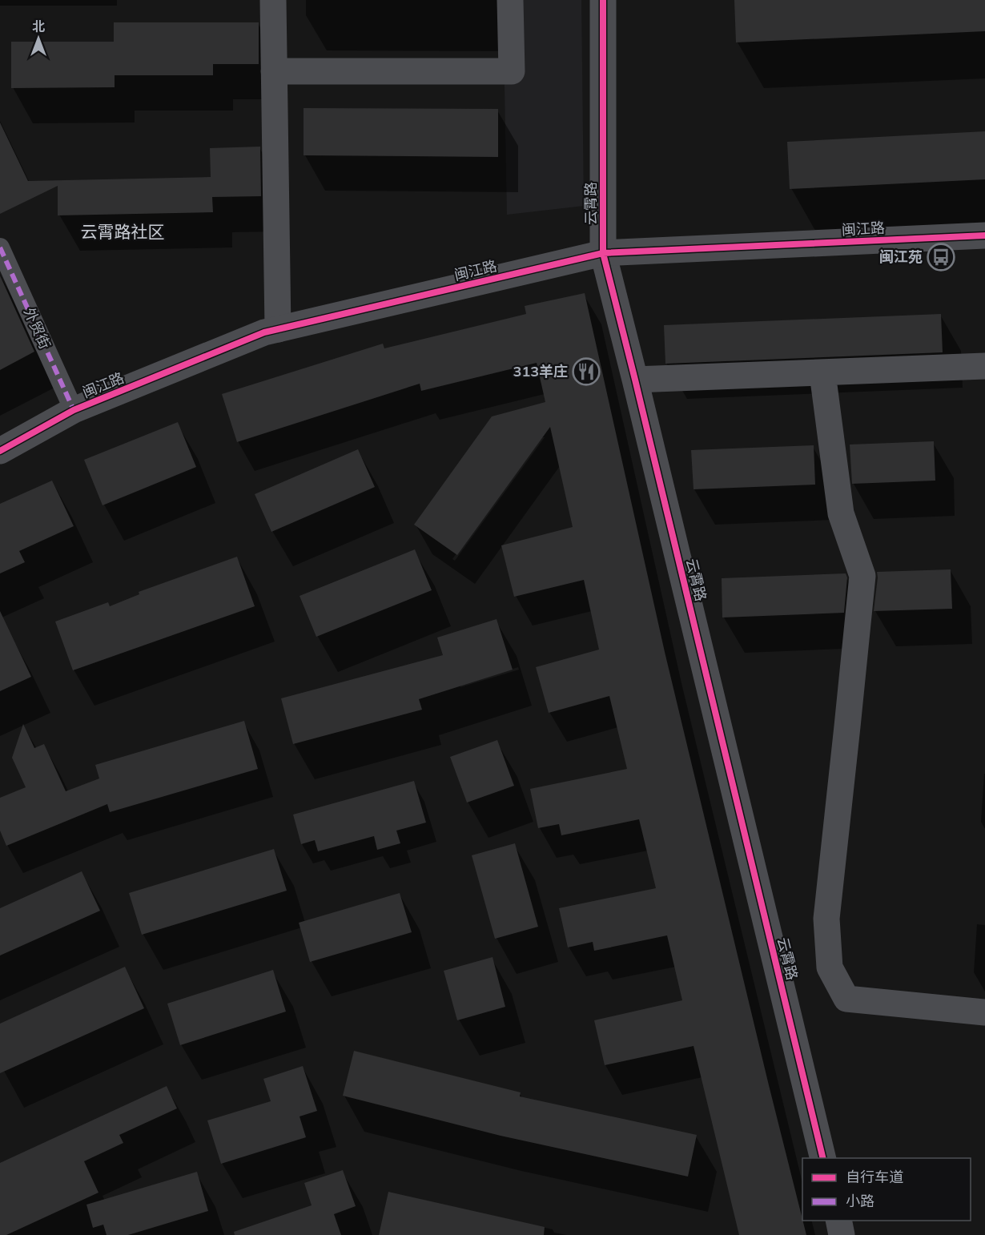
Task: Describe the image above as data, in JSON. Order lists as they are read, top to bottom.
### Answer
{
  "streets": {
    "street": ["云霄路", "闽江路", "外贸街"]
  },
  "crossings": [
    ["云霄路", "闽江路"],
    ["闽江路", "外贸街"]
  ],
  "districts": ["云霄路社区"],
  "places": {
    "bus stop": ["闽江苑"],
    "restaurant": ["313羊庄"]
  },
  "legend": ["自行车道", "小路"],
  "north": "top"
}
